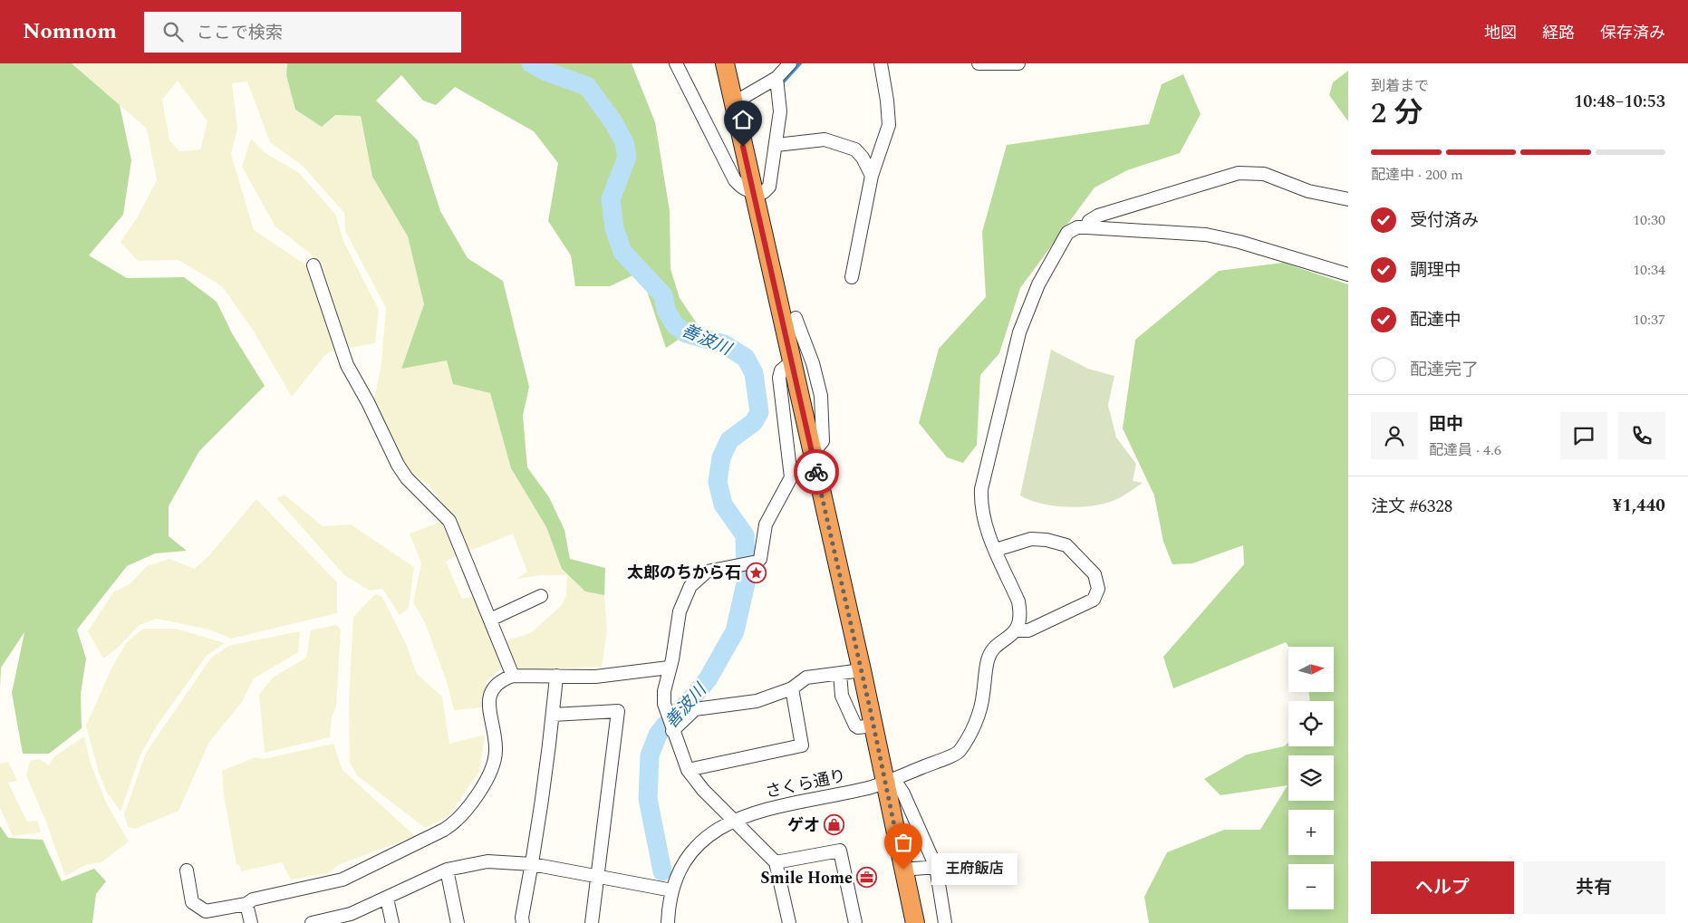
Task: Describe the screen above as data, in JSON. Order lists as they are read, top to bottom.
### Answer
{
  "streets": {
    "street": ["さくら通り"]
  },
  "water": ["善波川"],
  "places": {
    "place": ["太郎のちから石"],
    "shop": ["ゲオ"],
    "other": ["王府飯店"],
    "office": ["Smile Home"]
  },
  "north": "right",
  "page": {
    "header": "Nomnom",
    "search": "ここで検索",
    "nav": ["地図", "経路", "保存済み"],
    "heading": ["2 分", "到着まで", "10:48–10:53"],
    "panel": [
      "田中",
      "配達員 · 4.6",
      "注文 #6328",
      "¥1,440"
    ],
    "bar": "配達中 · 200 m",
    "list": [
      ["受付済み", "10:30"],
      ["調理中", "10:34"],
      ["配達中", "10:37"],
      "配達完了"
    ],
    "map_buttons": ["+", "−"],
    "buttons": ["ヘルプ", "共有"],
    "bubble": "王府飯店"
  }
}
